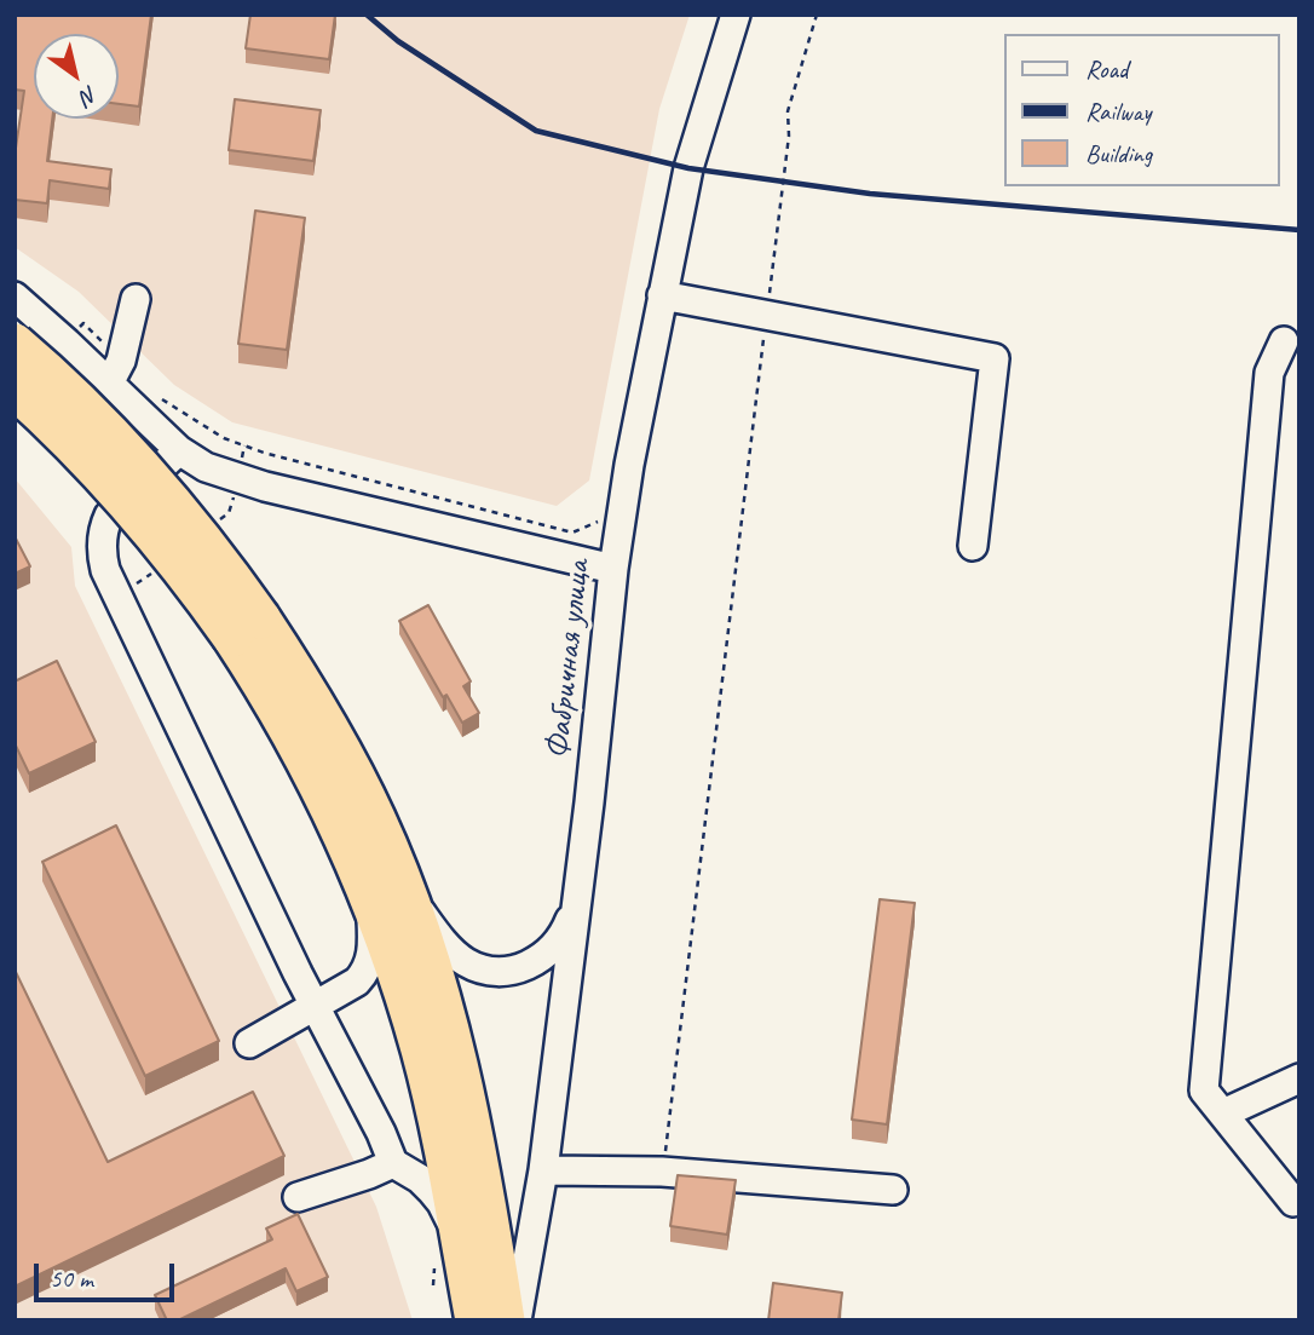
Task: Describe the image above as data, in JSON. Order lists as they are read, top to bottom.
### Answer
{
  "streets": {
    "street": ["Фабричная улица"]
  },
  "legend": ["Road", "Railway", "Building"],
  "scale_bar": "50 m",
  "north": "bottom right"
}
